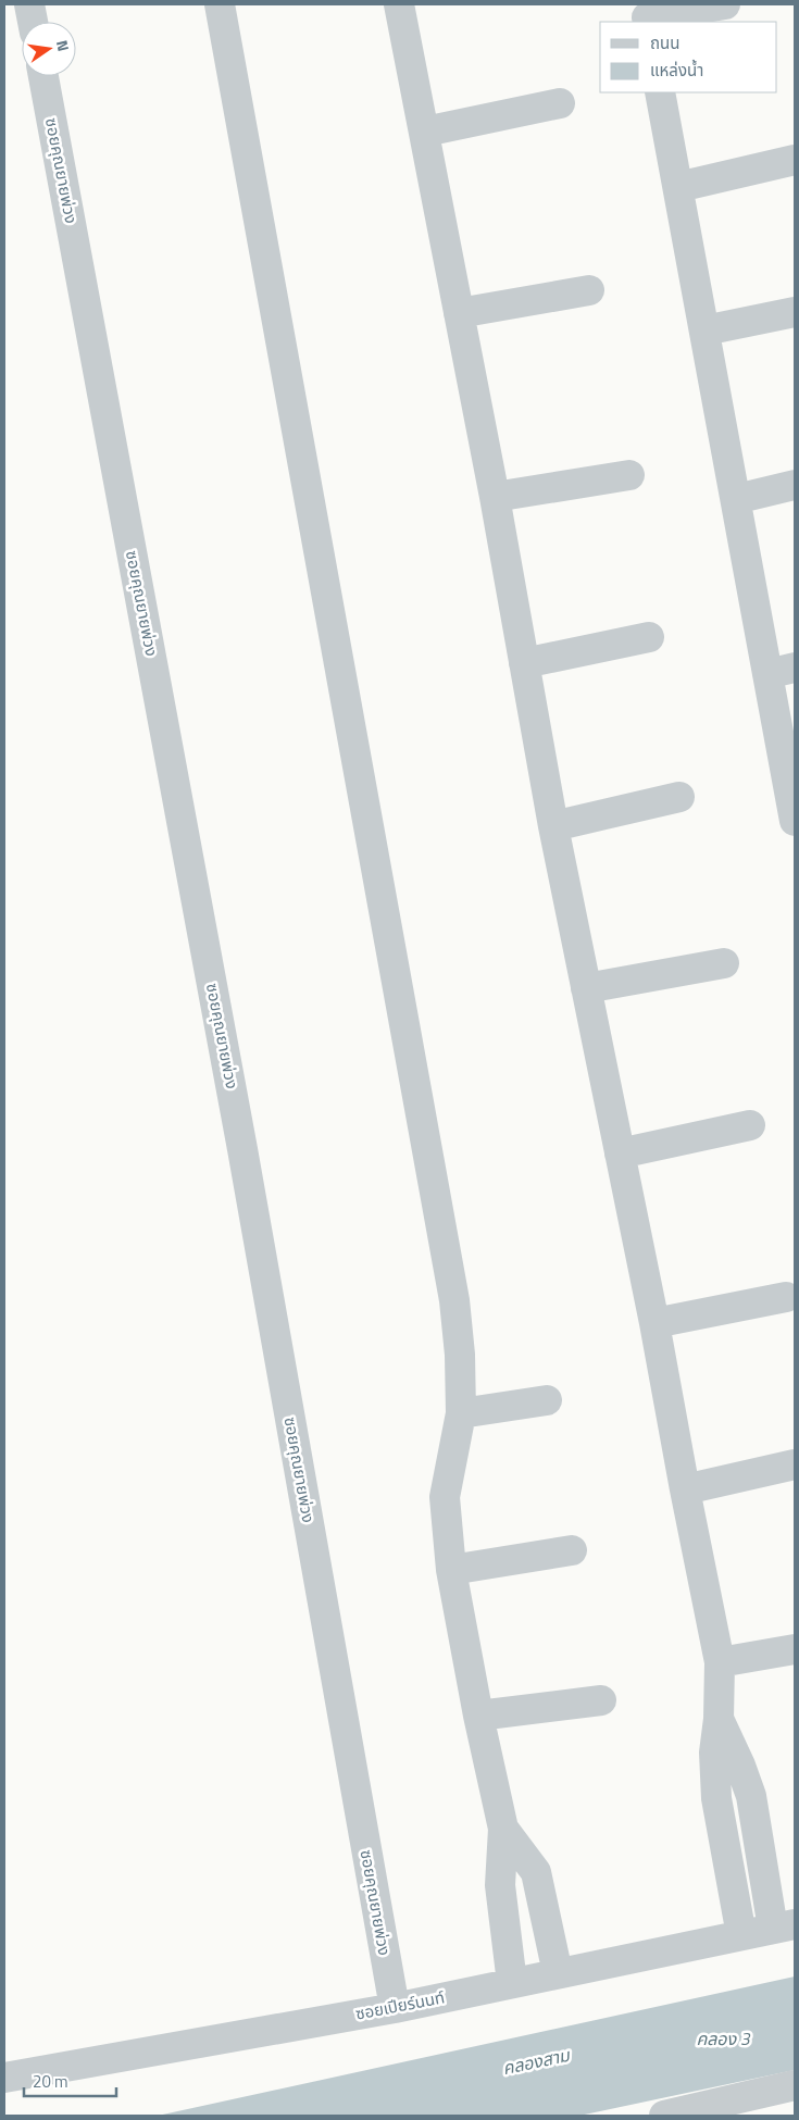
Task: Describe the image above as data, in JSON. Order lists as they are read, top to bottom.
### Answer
{
  "streets": {
    "street": ["ซอยคุณยายพ่วง", "ซอยเปียร์นนท์"]
  },
  "crossings": [
    ["ซอยคุณยายพ่วง", "ซอยเปียร์นนท์"]
  ],
  "water": ["คลอง 3", "คลองสาม"],
  "legend": ["ถนน", "แหล่งน้ำ"],
  "scale_bar": "20 m",
  "north": "right"
}
